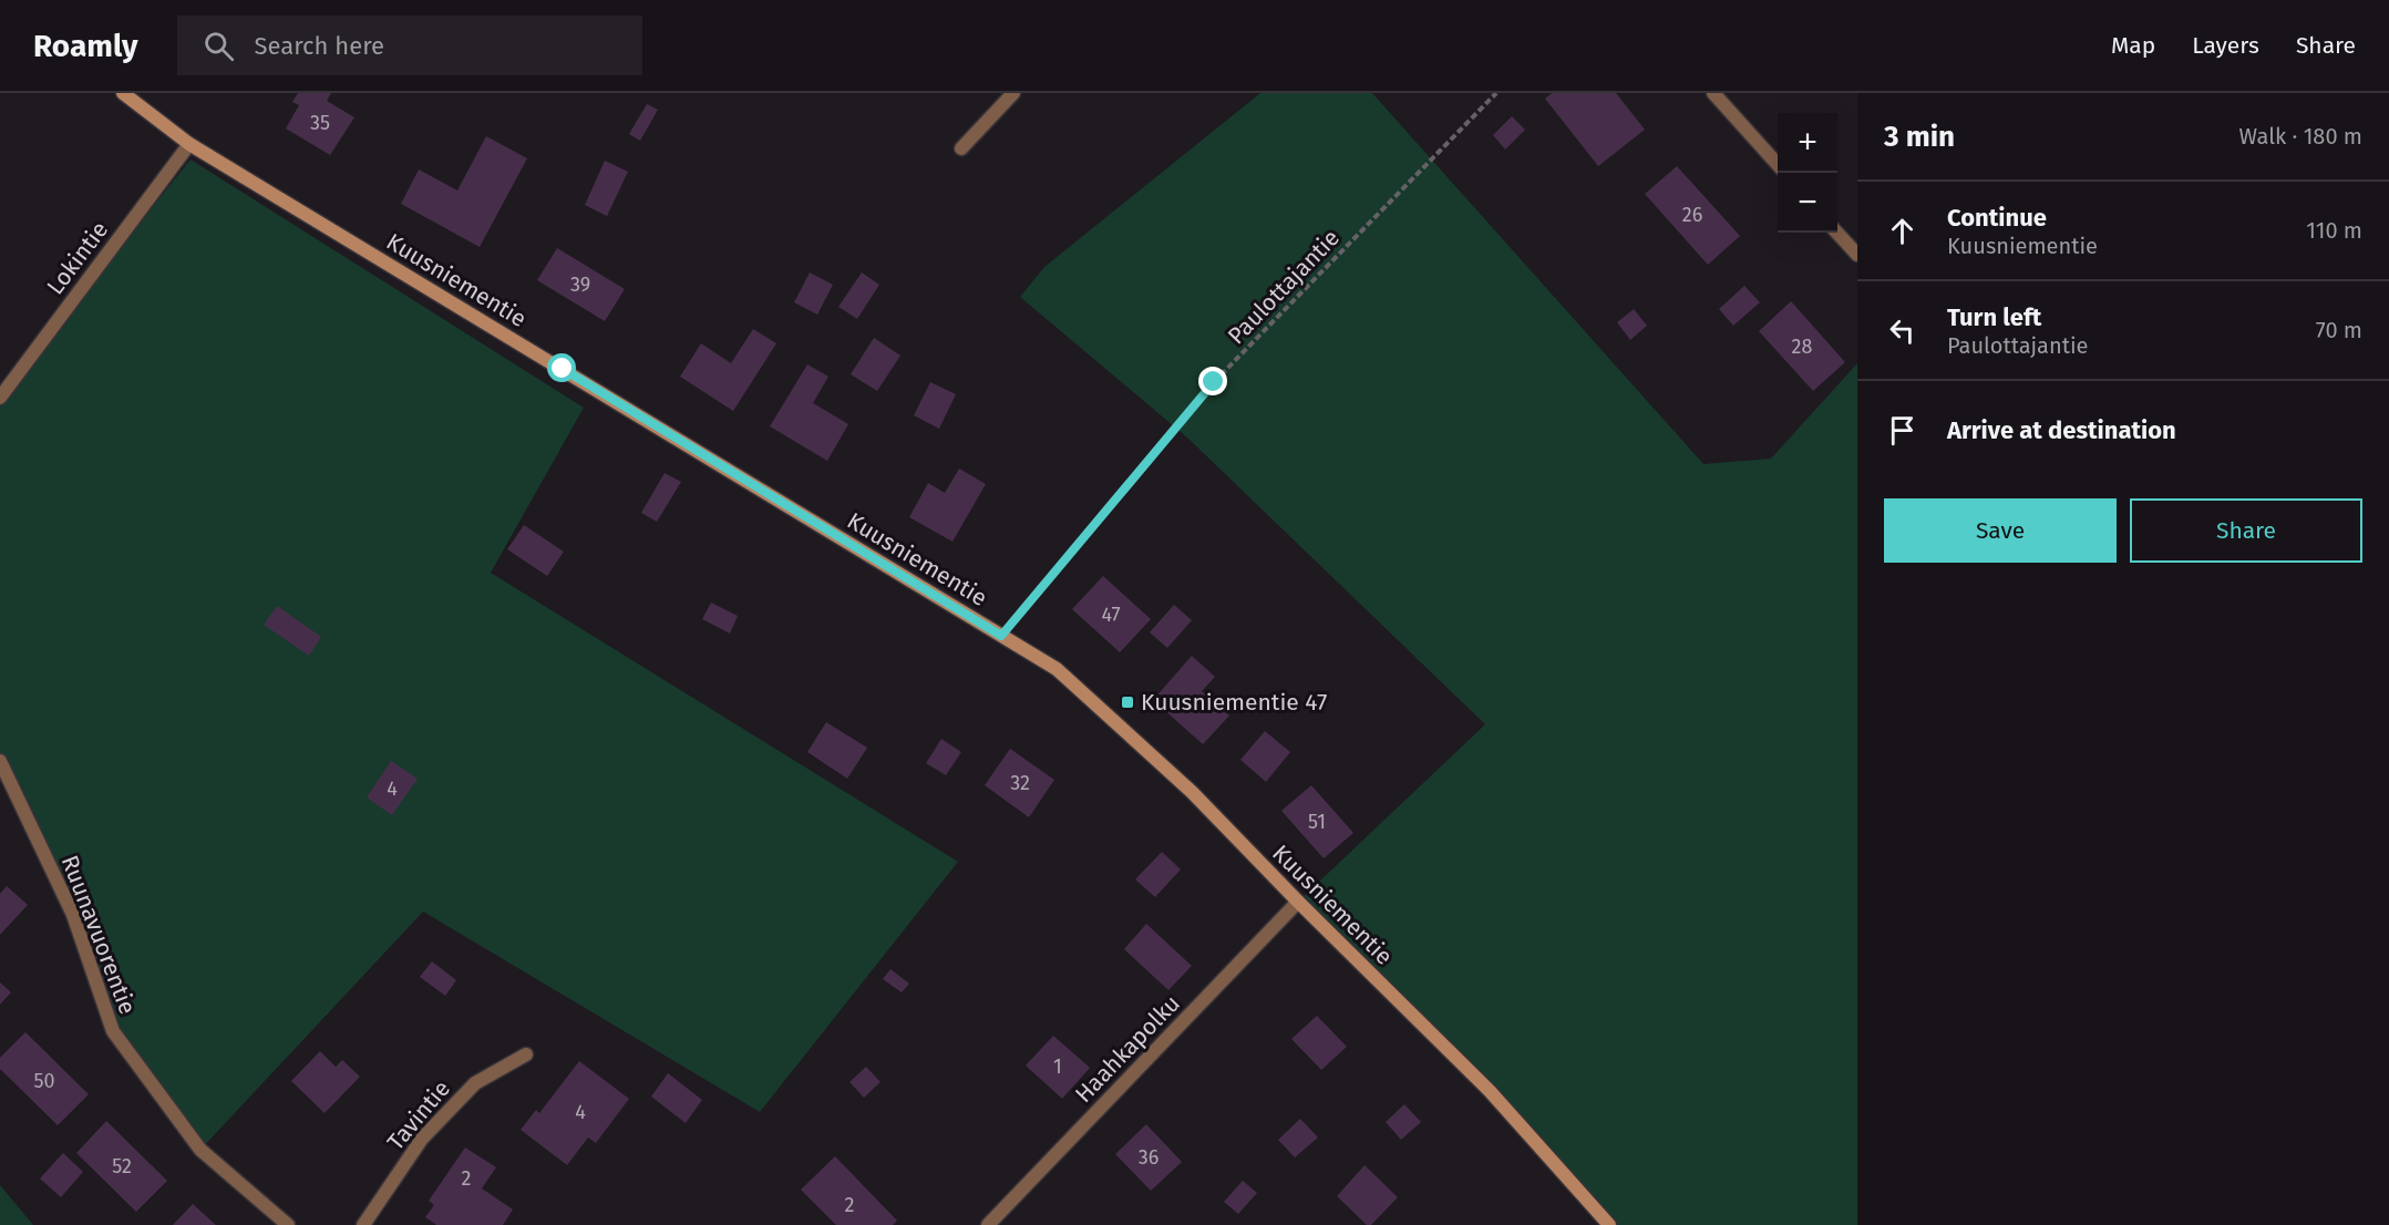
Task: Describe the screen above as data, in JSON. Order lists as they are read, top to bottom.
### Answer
{
  "streets": {
    "street": [
      "Lokintie",
      "Kuusniementie",
      "Ruunavuorentie",
      "Haahkapolku",
      "Tavintie"
    ],
    "path": ["Paulottajantie"]
  },
  "crossings": [
    ["Lokintie", "Kuusniementie"],
    ["Kuusniementie", "Paulottajantie"],
    ["Kuusniementie", "Haahkapolku"]
  ],
  "places": {
    "transit": ["Kuusniementie 47"]
  },
  "house_numbers": [
    "35",
    "26",
    "39",
    "28",
    "47",
    "32",
    "4",
    "51",
    "1",
    "50",
    "4",
    "36",
    "52",
    "2",
    "2"
  ],
  "page": {
    "header": "Roamly",
    "search": "Search here",
    "nav": ["Map", "Layers", "Share"],
    "heading": ["3 min", "Walk · 180 m"],
    "map_buttons": ["+", "−"],
    "list": [
      ["Continue", "Kuusniementie", "110 m"],
      ["Turn left", "Paulottajantie", "70 m"],
      "Arrive at destination"
    ],
    "buttons": ["Save", "Share"]
  }
}
